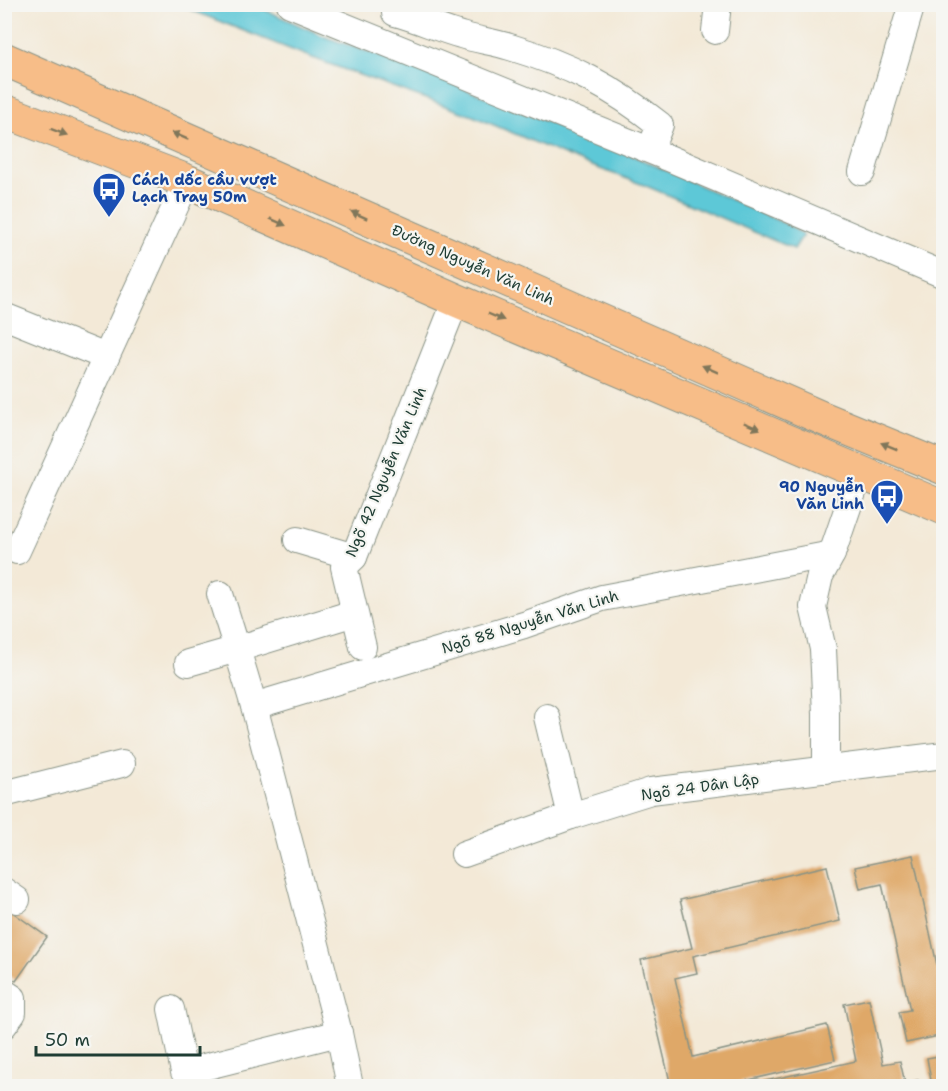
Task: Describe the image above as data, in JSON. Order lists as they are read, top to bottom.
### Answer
{
  "streets": {
    "highway": ["Đường Nguyễn Văn Linh"],
    "street": ["Ngõ 42 Nguyễn Văn Linh", "Ngõ 88 Nguyễn Văn Linh", "Ngõ 24 Dân Lập"]
  },
  "places": {
    "bus stop": ["Cách dốc cầu vượt Lạch Tray 50m", "90 Nguyễn Văn Linh"]
  },
  "scale_bar": "50 m"
}
